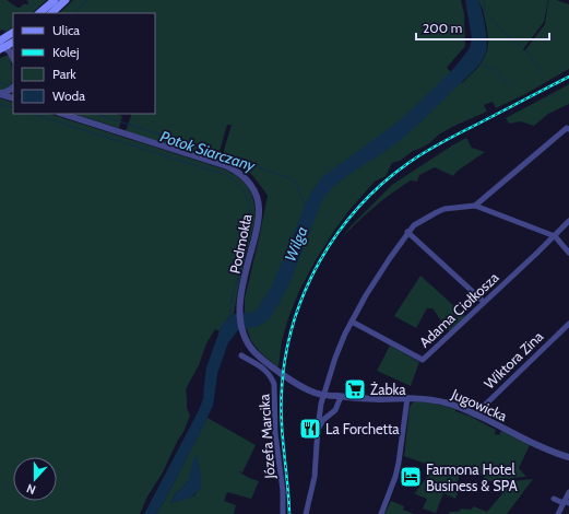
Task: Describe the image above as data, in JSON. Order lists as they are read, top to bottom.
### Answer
{
  "streets": {
    "street": [
      "Podmokła",
      "Adama Ciołkosza",
      "Wiktora Zina",
      "Jugowicka",
      "Józefa Marcika"
    ]
  },
  "crossings": [
    ["Podmokła", "Jugowicka"],
    ["Podmokła", "Józefa Marcika"],
    ["Wiktora Zina", "Jugowicka"]
  ],
  "water": ["Potok Siarczany", "Wilga"],
  "places": {
    "supermarket": ["Żabka"],
    "restaurant": ["La Forchetta"],
    "hotel": ["Farmona Hotel Business & SPA"]
  },
  "legend": [
    "Ulica",
    "Kolej",
    "Park",
    "Woda"
  ],
  "scale_bar": "200 m",
  "north": "bottom"
}
